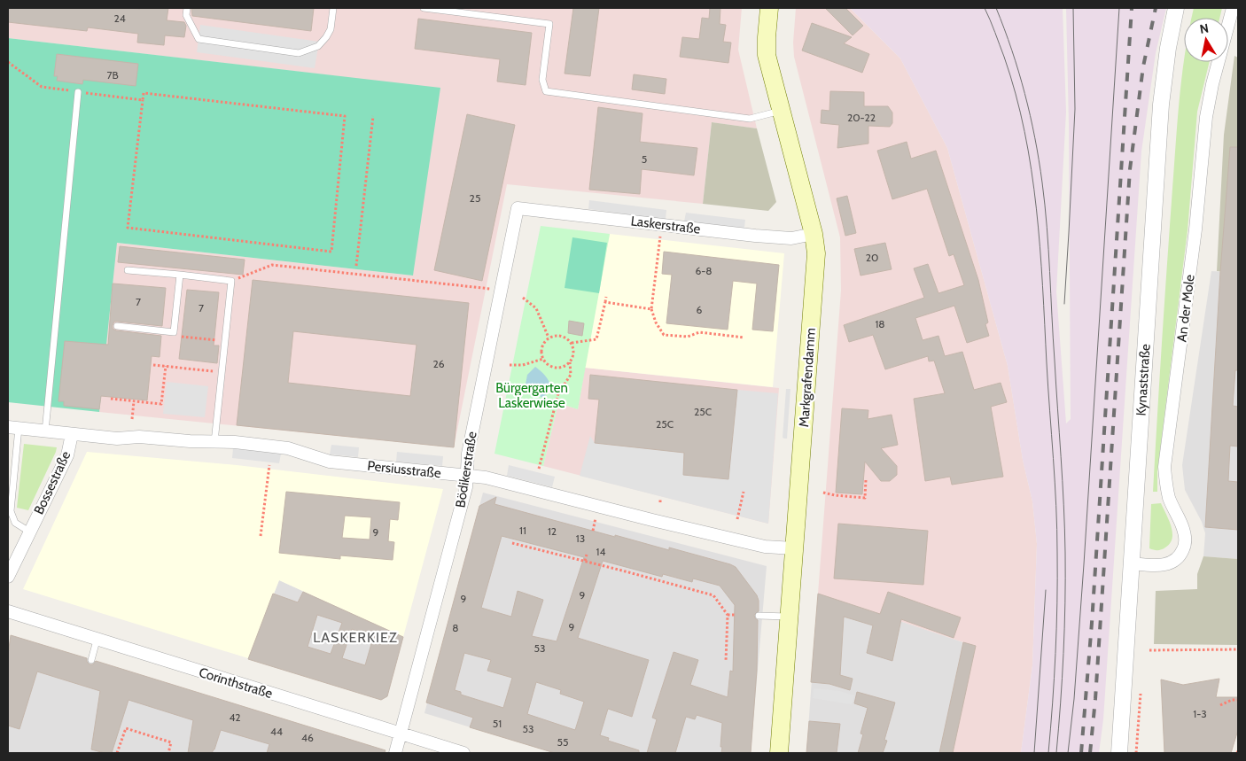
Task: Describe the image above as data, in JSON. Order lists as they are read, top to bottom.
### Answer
{
  "streets": {
    "main road": ["Markgrafendamm"],
    "street": [
      "Laskerstraße",
      "An der Mole",
      "Kynaststraße",
      "Persiusstraße",
      "Bödikerstraße",
      "Bossestraße",
      "Corinthstraße"
    ]
  },
  "crossings": [
    ["Laskerstraße", "Markgrafendamm"],
    ["Laskerstraße", "Bödikerstraße"],
    ["An der Mole", "Kynaststraße"],
    ["Markgrafendamm", "Persiusstraße"],
    ["Persiusstraße", "Bödikerstraße"],
    ["Persiusstraße", "Bossestraße"],
    ["Bödikerstraße", "Corinthstraße"]
  ],
  "districts": ["LASKERKIEZ"],
  "parks": ["Bürgergarten Laskerwiese"],
  "house_numbers": [
    "24",
    "7B",
    "20-22",
    "5",
    "25",
    "20",
    "6-8",
    "7",
    "7",
    "6",
    "18",
    "26",
    "25C",
    "25C",
    "11",
    "12",
    "9",
    "13",
    "14",
    "9",
    "9",
    "9",
    "8",
    "53",
    "1-3",
    "42",
    "51",
    "53",
    "44",
    "46",
    "55"
  ],
  "north": "top"
}
